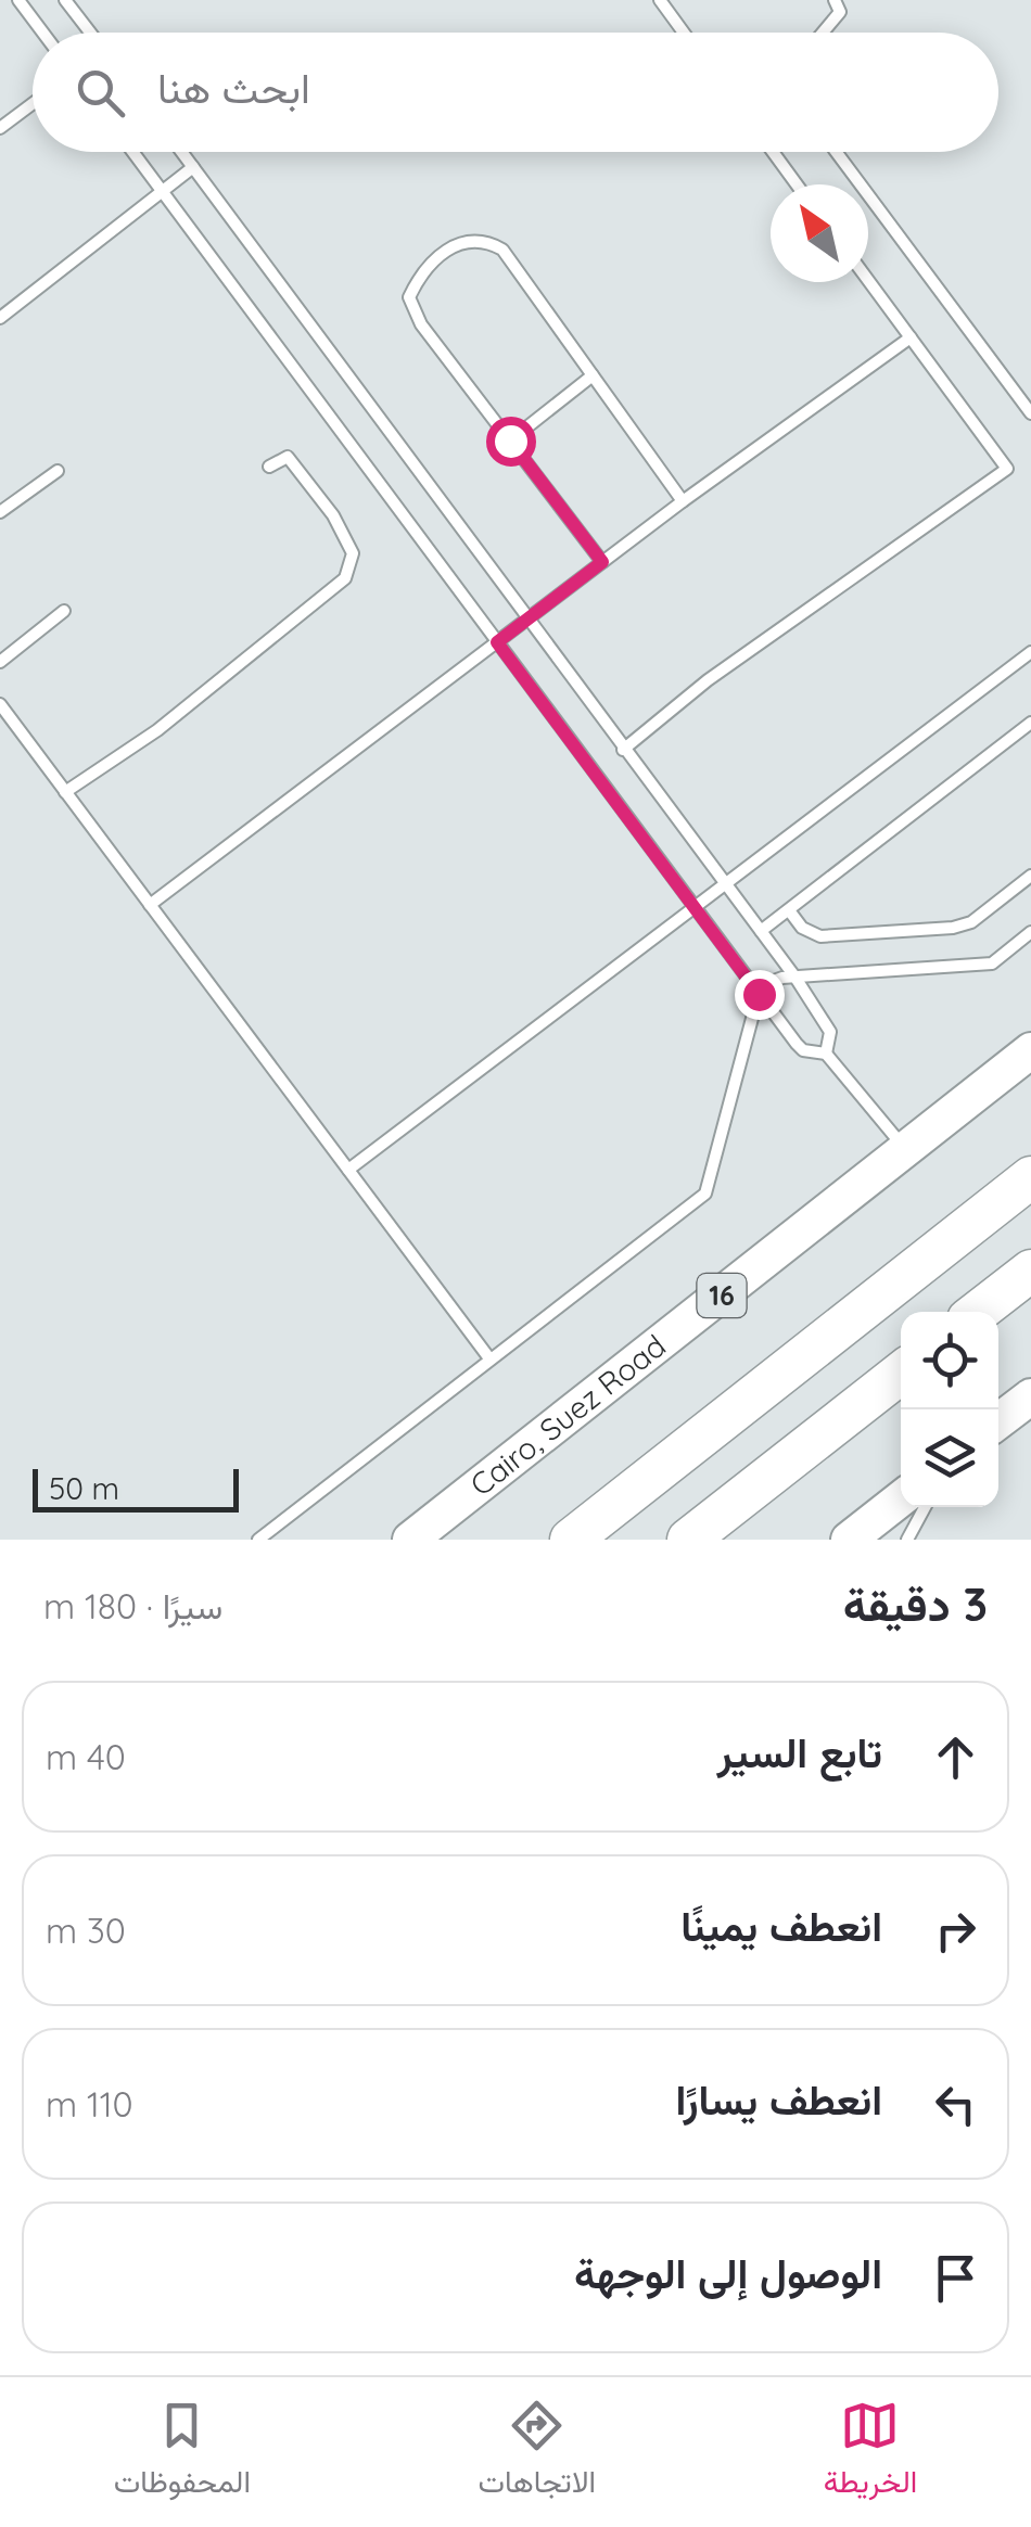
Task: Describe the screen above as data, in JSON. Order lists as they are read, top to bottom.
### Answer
{
  "streets": {
    "main road": ["16", "Cairo, Suez Road"]
  },
  "scale_bar": "50 m",
  "north": "top left",
  "page": {
    "search": "ابحث هنا",
    "scale": "50 m",
    "heading": ["3 دقيقة", "سيرًا · 180 m"],
    "list": [
      ["تابع السير", "40 m"],
      ["انعطف يمينًا", "30 m"],
      ["انعطف يسارًا", "110 m"],
      "الوصول إلى الوجهة"
    ],
    "nav": ["الخريطة", "الاتجاهات", "المحفوظات"]
  }
}
